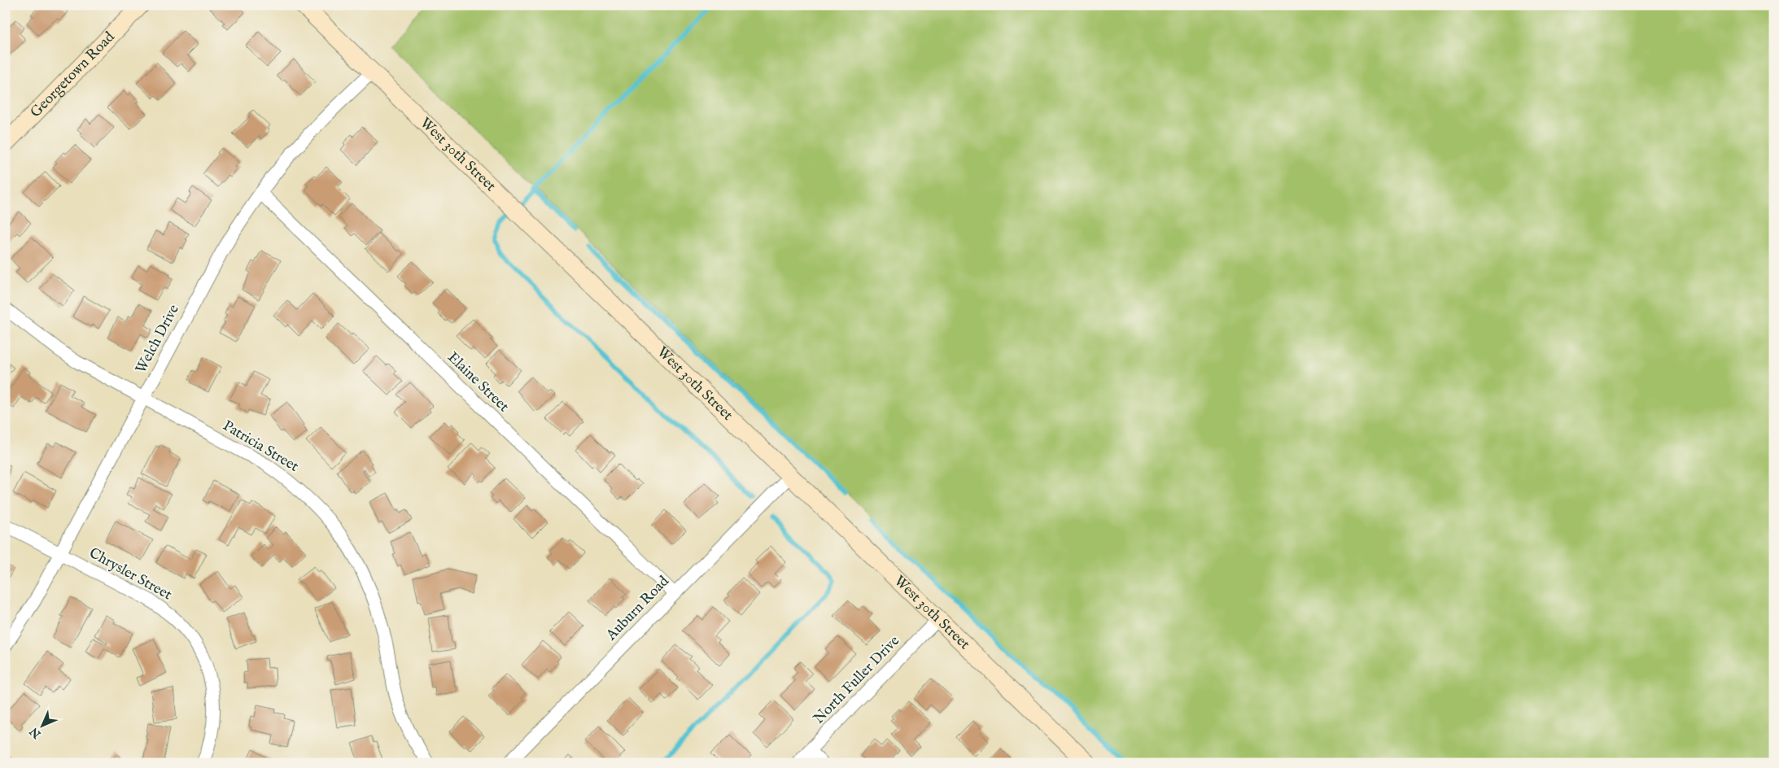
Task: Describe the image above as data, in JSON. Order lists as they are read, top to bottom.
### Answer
{
  "streets": {
    "street": [
      "Georgetown Road",
      "West 30th Street",
      "Welch Drive",
      "Elaine Street",
      "Patricia Street",
      "Chrysler Street",
      "Auburn Road",
      "North Fuller Drive"
    ]
  },
  "crossings": [
    ["West 30th Street", "Welch Drive"],
    ["West 30th Street", "Auburn Road"],
    ["West 30th Street", "North Fuller Drive"],
    ["Welch Drive", "Elaine Street"],
    ["Welch Drive", "Patricia Street"],
    ["Welch Drive", "Chrysler Street"],
    ["Elaine Street", "Auburn Road"]
  ],
  "north": "bottom left"
}
